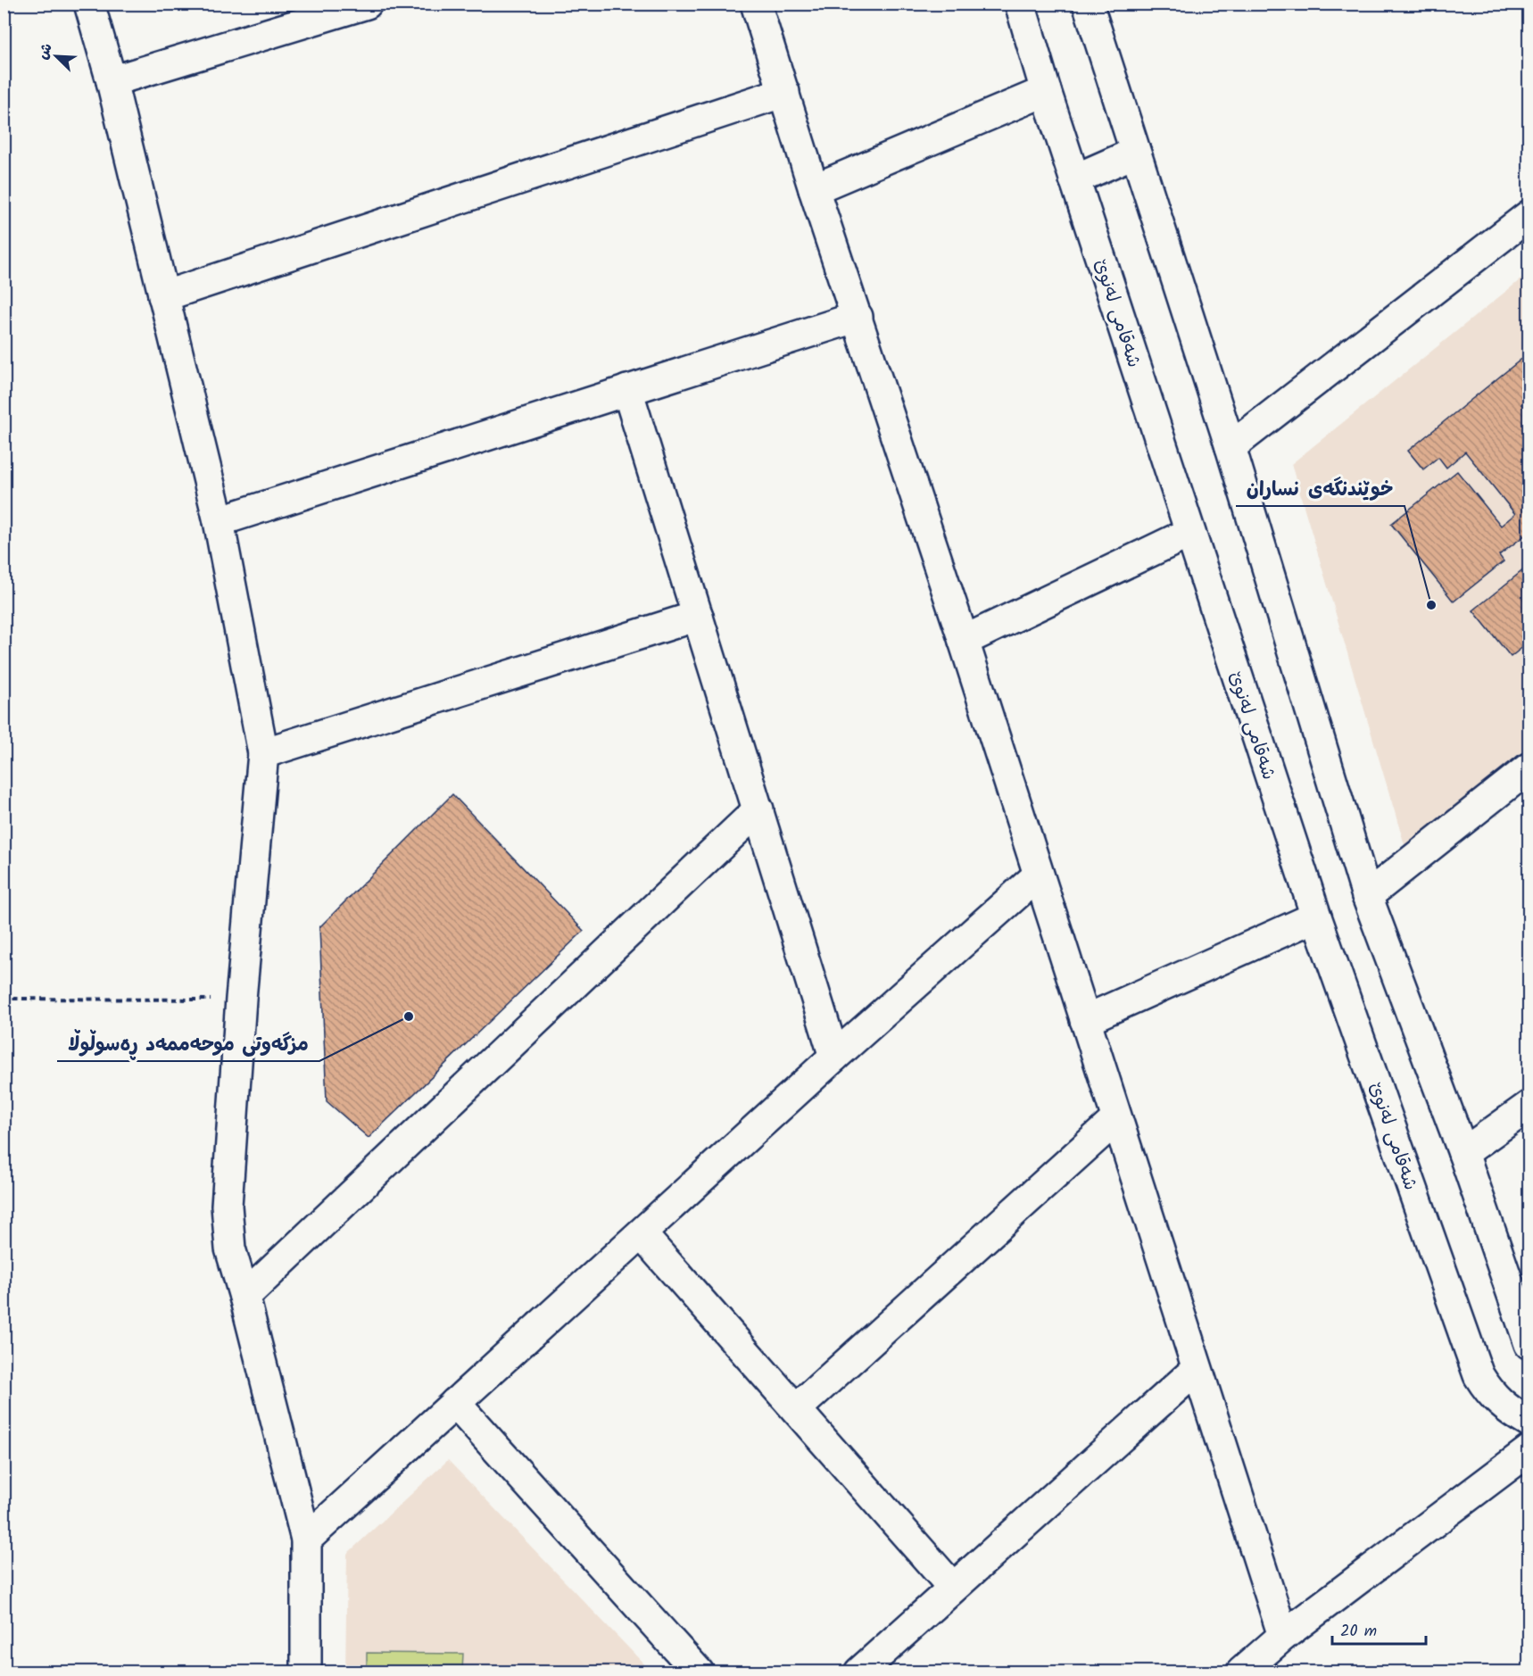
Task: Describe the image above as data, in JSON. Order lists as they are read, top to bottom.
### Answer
{
  "streets": {
    "street": ["شەقامی لەنوێ"]
  },
  "places": ["خوێندنگەی نساران", "مزگەوتی موحەممەد ڕەسوڵوڵا"],
  "scale_bar": "20 m",
  "north": "top left"
}
